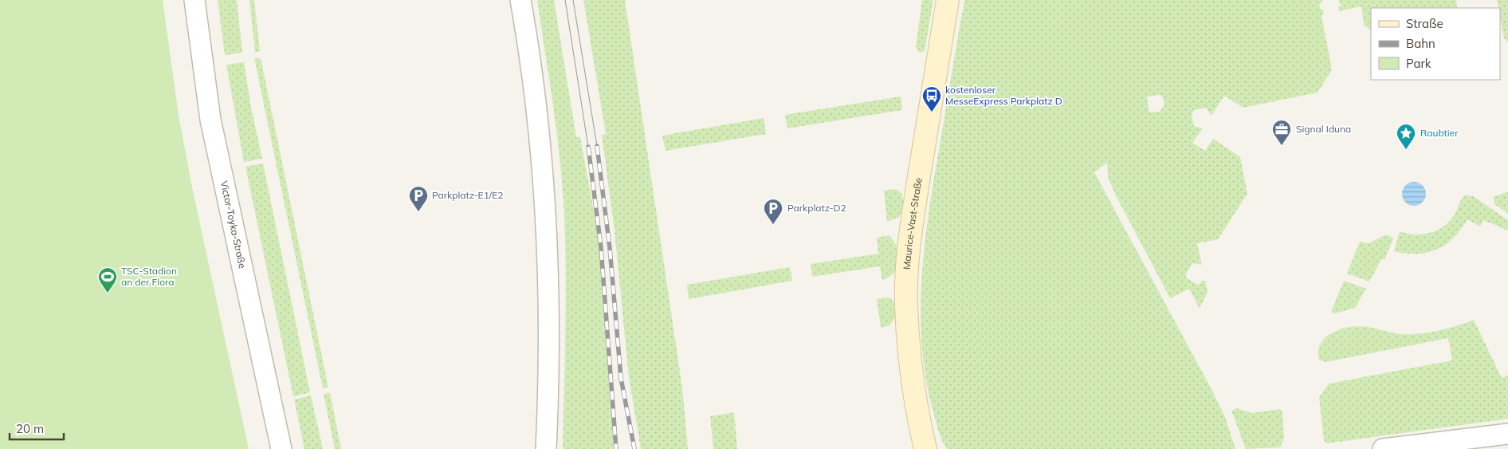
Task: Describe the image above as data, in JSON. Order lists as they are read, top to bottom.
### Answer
{
  "streets": {
    "main road": ["Maurice-Vast-Straße"],
    "street": ["Victor-Toyka-Straße"]
  },
  "places": {
    "bus stop": ["kostenloser MesseExpress Parkplatz D"],
    "office": ["Signal Iduna"],
    "place": ["Raubtier"],
    "parking": ["Parkplatz-E1/E2", "Parkplatz-D2"],
    "sports": ["TSC-Stadion an der Flora"]
  },
  "legend": ["Straße", "Bahn", "Park"],
  "scale_bar": "20 m"
}
